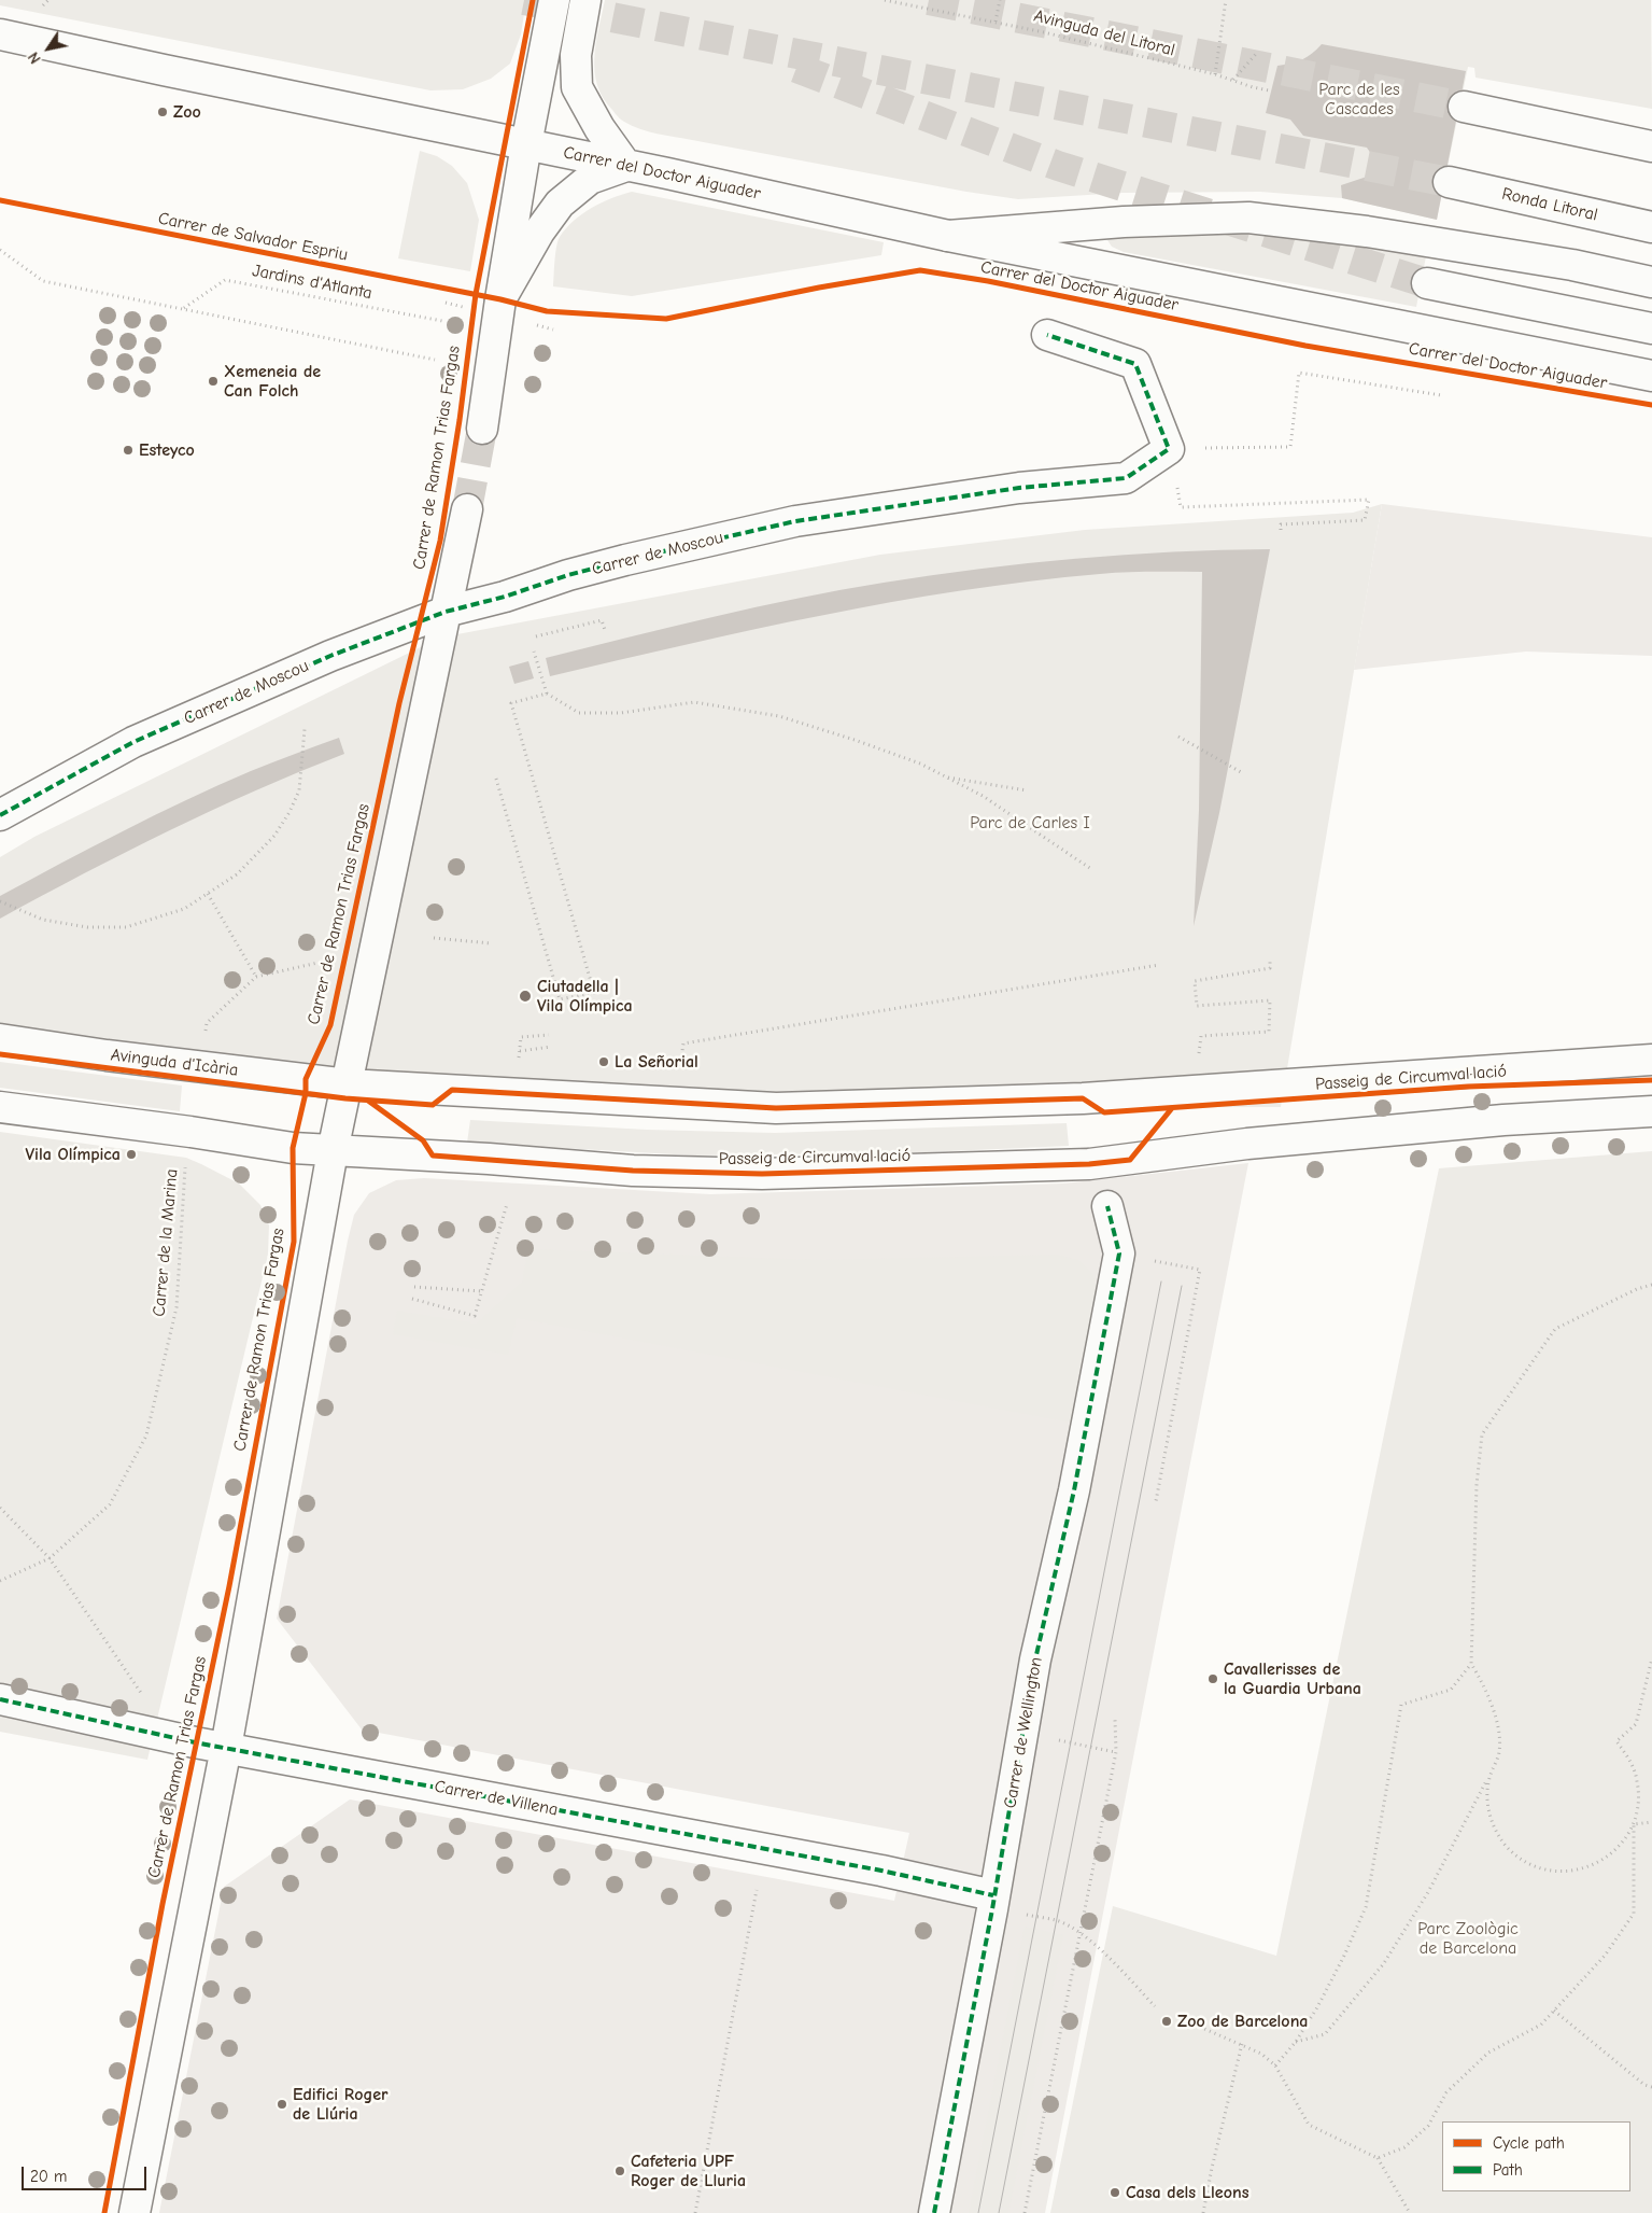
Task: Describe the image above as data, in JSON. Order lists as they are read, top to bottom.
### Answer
{
  "streets": {
    "main road": [
      "Carrer del Doctor Aiguader",
      "Ronda Litoral",
      "Carrer de Ramon Trias Fargas",
      "Carrer de Moscou",
      "Avinguda d'Icària",
      "Passeig de Circumval·lació",
      "Carrer de Wellington",
      "Carrer de Villena"
    ],
    "path": ["Avinguda del Litoral", "Jardins d'Atlanta", "Carrer de la Marina"],
    "cycle path": ["Carrer de Salvador Espriu"]
  },
  "crossings": [
    ["Carrer de Ramon Trias Fargas", "Carrer de Moscou"],
    ["Carrer de Ramon Trias Fargas", "Avinguda d'Icària"],
    ["Carrer de Ramon Trias Fargas", "Passeig de Circumval·lació"],
    ["Carrer de Ramon Trias Fargas", "Carrer de Villena"],
    ["Avinguda d'Icària", "Passeig de Circumval·lació"],
    ["Carrer de Wellington", "Carrer de Villena"]
  ],
  "parks": ["Parc de les Cascades", "Parc de Carles I", "Parc Zoològic de Barcelona"],
  "places": [
    "Zoo",
    "Xemeneia de Can Folch",
    "Esteyco",
    "Ciutadella | Vila Olímpica",
    "La Señorial",
    "Vila Olímpica",
    "Cavallerisses de la Guardia Urbana",
    "Zoo de Barcelona",
    "Edifici Roger de Llúria",
    "Cafeteria UPF Roger de Lluria",
    "Casa dels Lleons"
  ],
  "legend": ["Cycle path", "Path"],
  "scale_bar": "20 m",
  "north": "bottom left"
}
